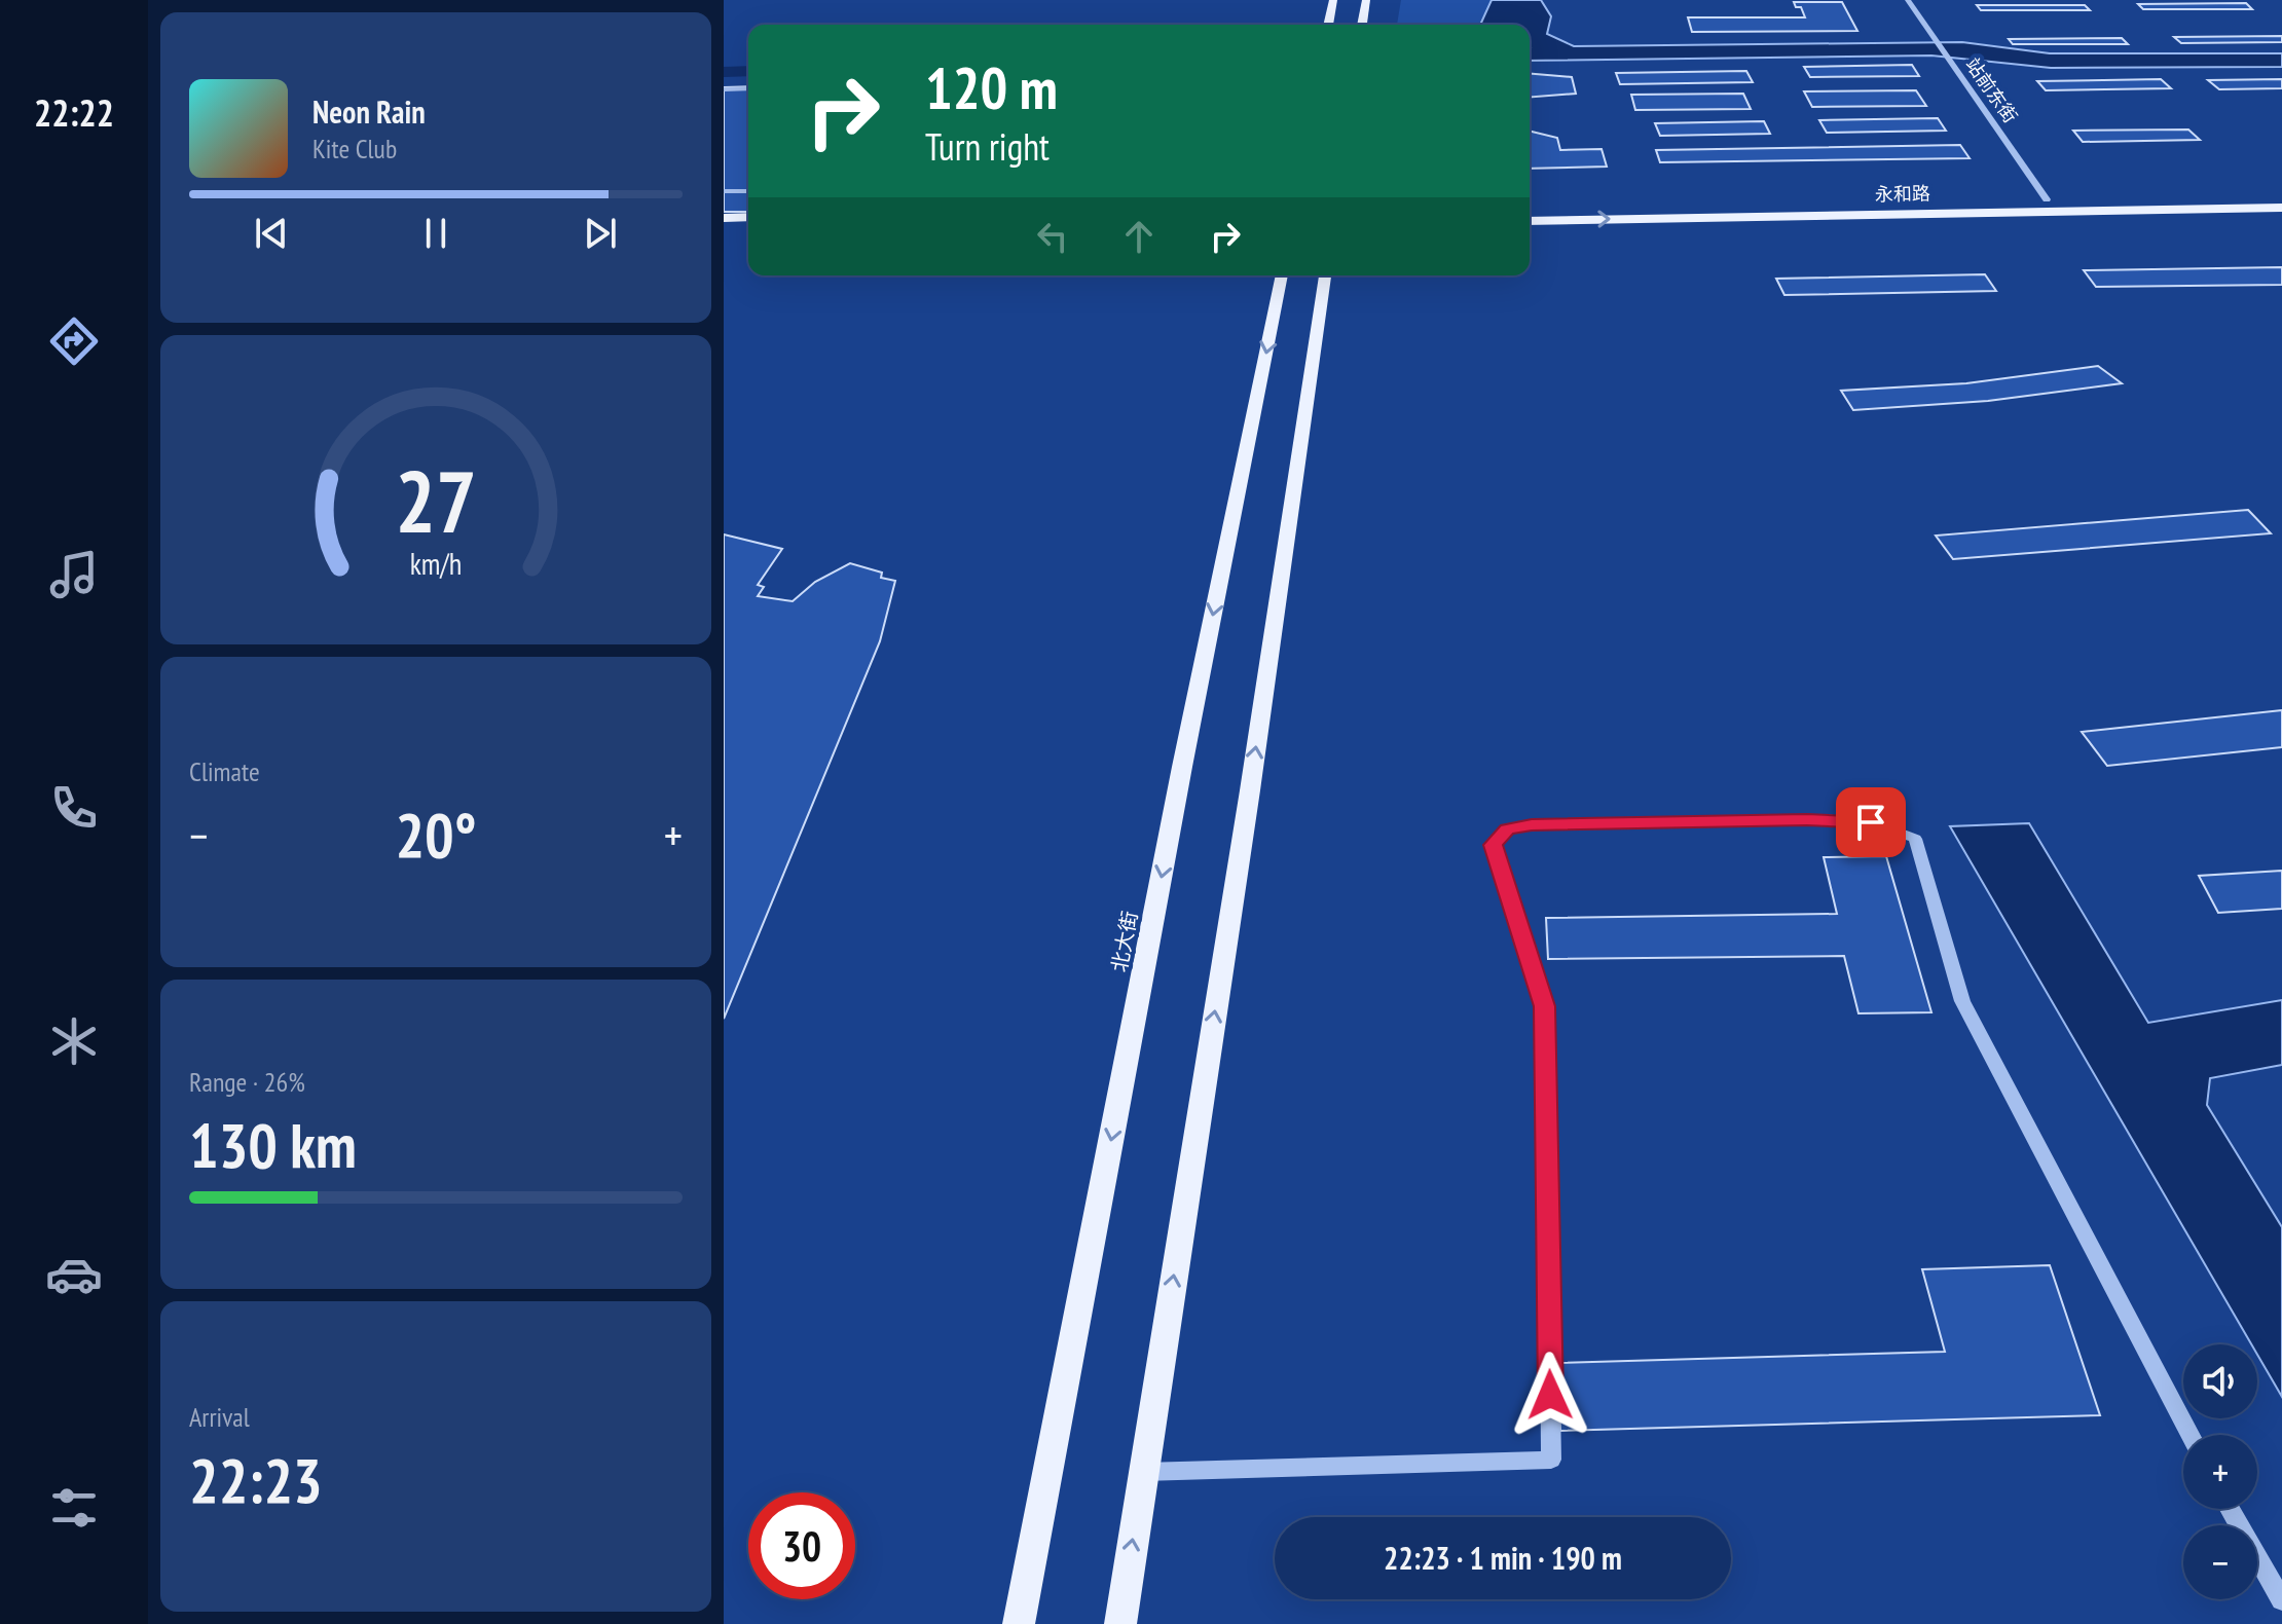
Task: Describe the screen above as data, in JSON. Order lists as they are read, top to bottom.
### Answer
{
  "streets": {
    "main road": ["永和路", "北大街"],
    "street": ["站前东街"]
  },
  "crossings": [
    ["站前东街", "永和路"]
  ],
  "page": {
    "tabs": "22:22",
    "turn": ["120 m", "Turn right"],
    "song": ["Neon Rain", "Kite Club"],
    "tile": [
      "Climate",
      ["Range · 26%", "130 km"],
      ["Arrival", "22:23"]
    ],
    "heat": ["−", "20°", "+"],
    "map_buttons": ["+", "−"],
    "limit": "30",
    "trip": "22:23 · 1 min · 190 m",
    "gauge": ["27", "km/h"]
  }
}
